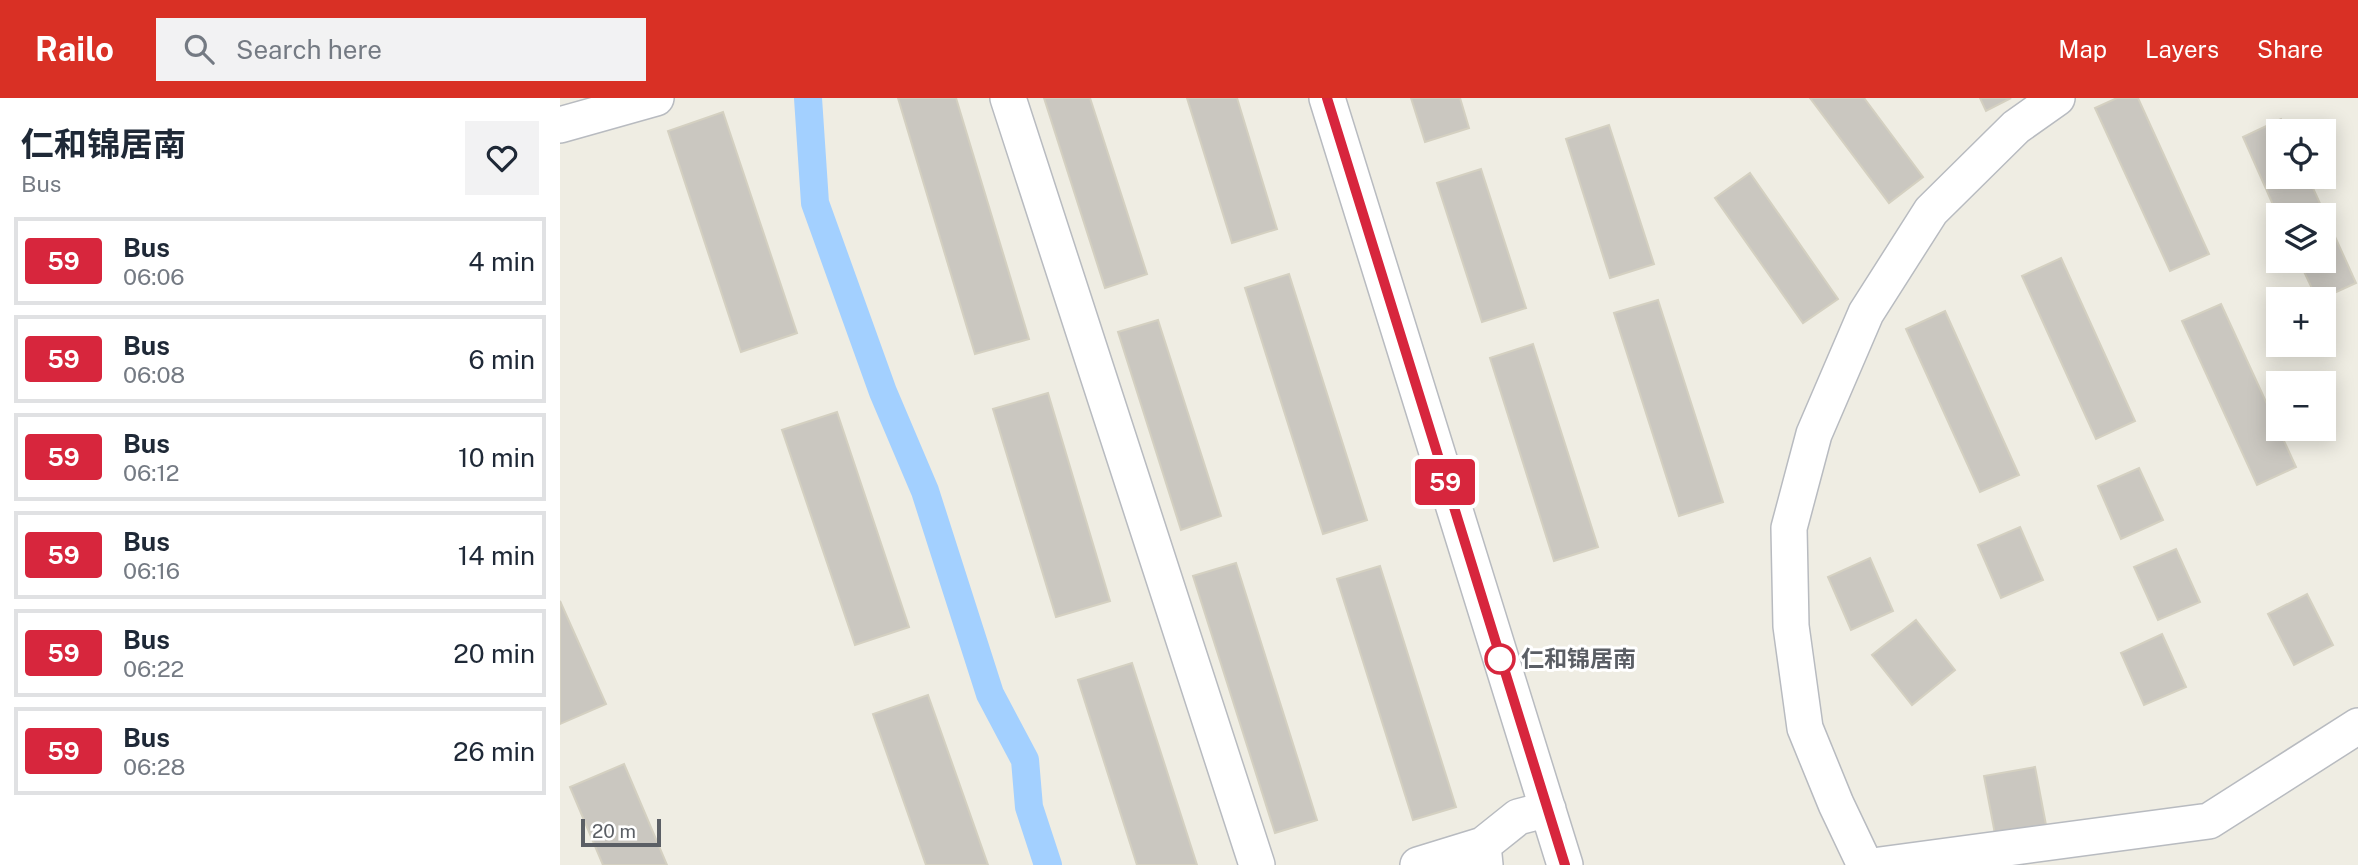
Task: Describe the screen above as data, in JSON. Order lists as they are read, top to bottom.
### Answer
{
  "places": ["仁和锦居南"],
  "lines": ["bus line 59"],
  "scale_bar": "20 m",
  "page": {
    "header": "Railo",
    "search": "Search here",
    "nav": ["Map", "Layers", "Share"],
    "heading": ["仁和锦居南", "Bus"],
    "on_map": "59",
    "map_buttons": ["+", "−"],
    "list": [
      {
        "mark": "59",
        "name": "Bus",
        "note": "06:06",
        "value": "4 min"
      },
      {
        "mark": "59",
        "name": "Bus",
        "note": "06:08",
        "value": "6 min"
      },
      {
        "mark": "59",
        "name": "Bus",
        "note": "06:12",
        "value": "10 min"
      },
      {
        "mark": "59",
        "name": "Bus",
        "note": "06:16",
        "value": "14 min"
      },
      {
        "mark": "59",
        "name": "Bus",
        "note": "06:22",
        "value": "20 min"
      },
      {
        "mark": "59",
        "name": "Bus",
        "note": "06:28",
        "value": "26 min"
      }
    ],
    "scale": "20 m"
  }
}
